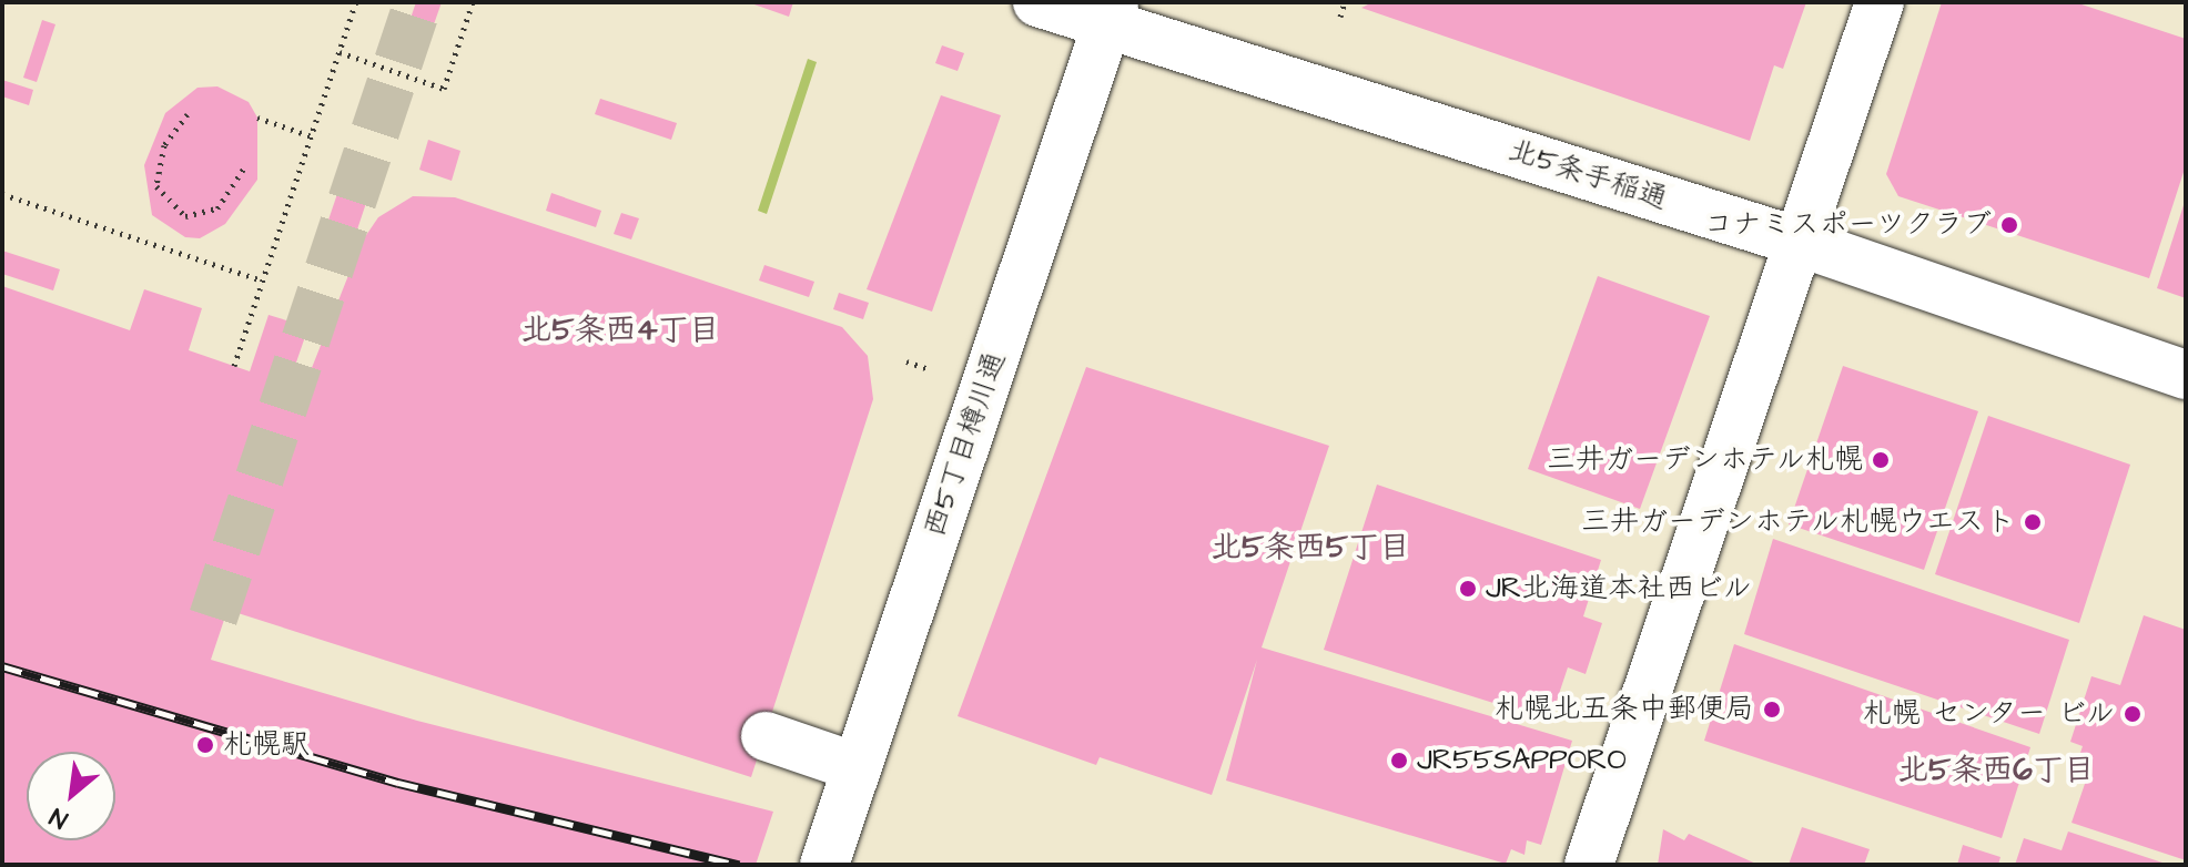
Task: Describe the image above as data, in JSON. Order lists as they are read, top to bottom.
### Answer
{
  "streets": {
    "street": ["北5条手稲通", "西5丁目樽川通"]
  },
  "crossings": [
    ["北5条手稲通", "西5丁目樽川通"]
  ],
  "districts": ["北5条西4丁目", "北5条西5丁目", "北5条西6丁目"],
  "places": [
    "コナミスポーツクラブ",
    "三井ガーデンホテル札幌",
    "三井ガーデンホテル札幌ウエスト",
    "JR北海道本社西ビル",
    "札幌北五条中郵便局",
    "札幌 センター ビル",
    "札幌駅",
    "JR55SAPPORO"
  ],
  "north": "bottom left"
}
